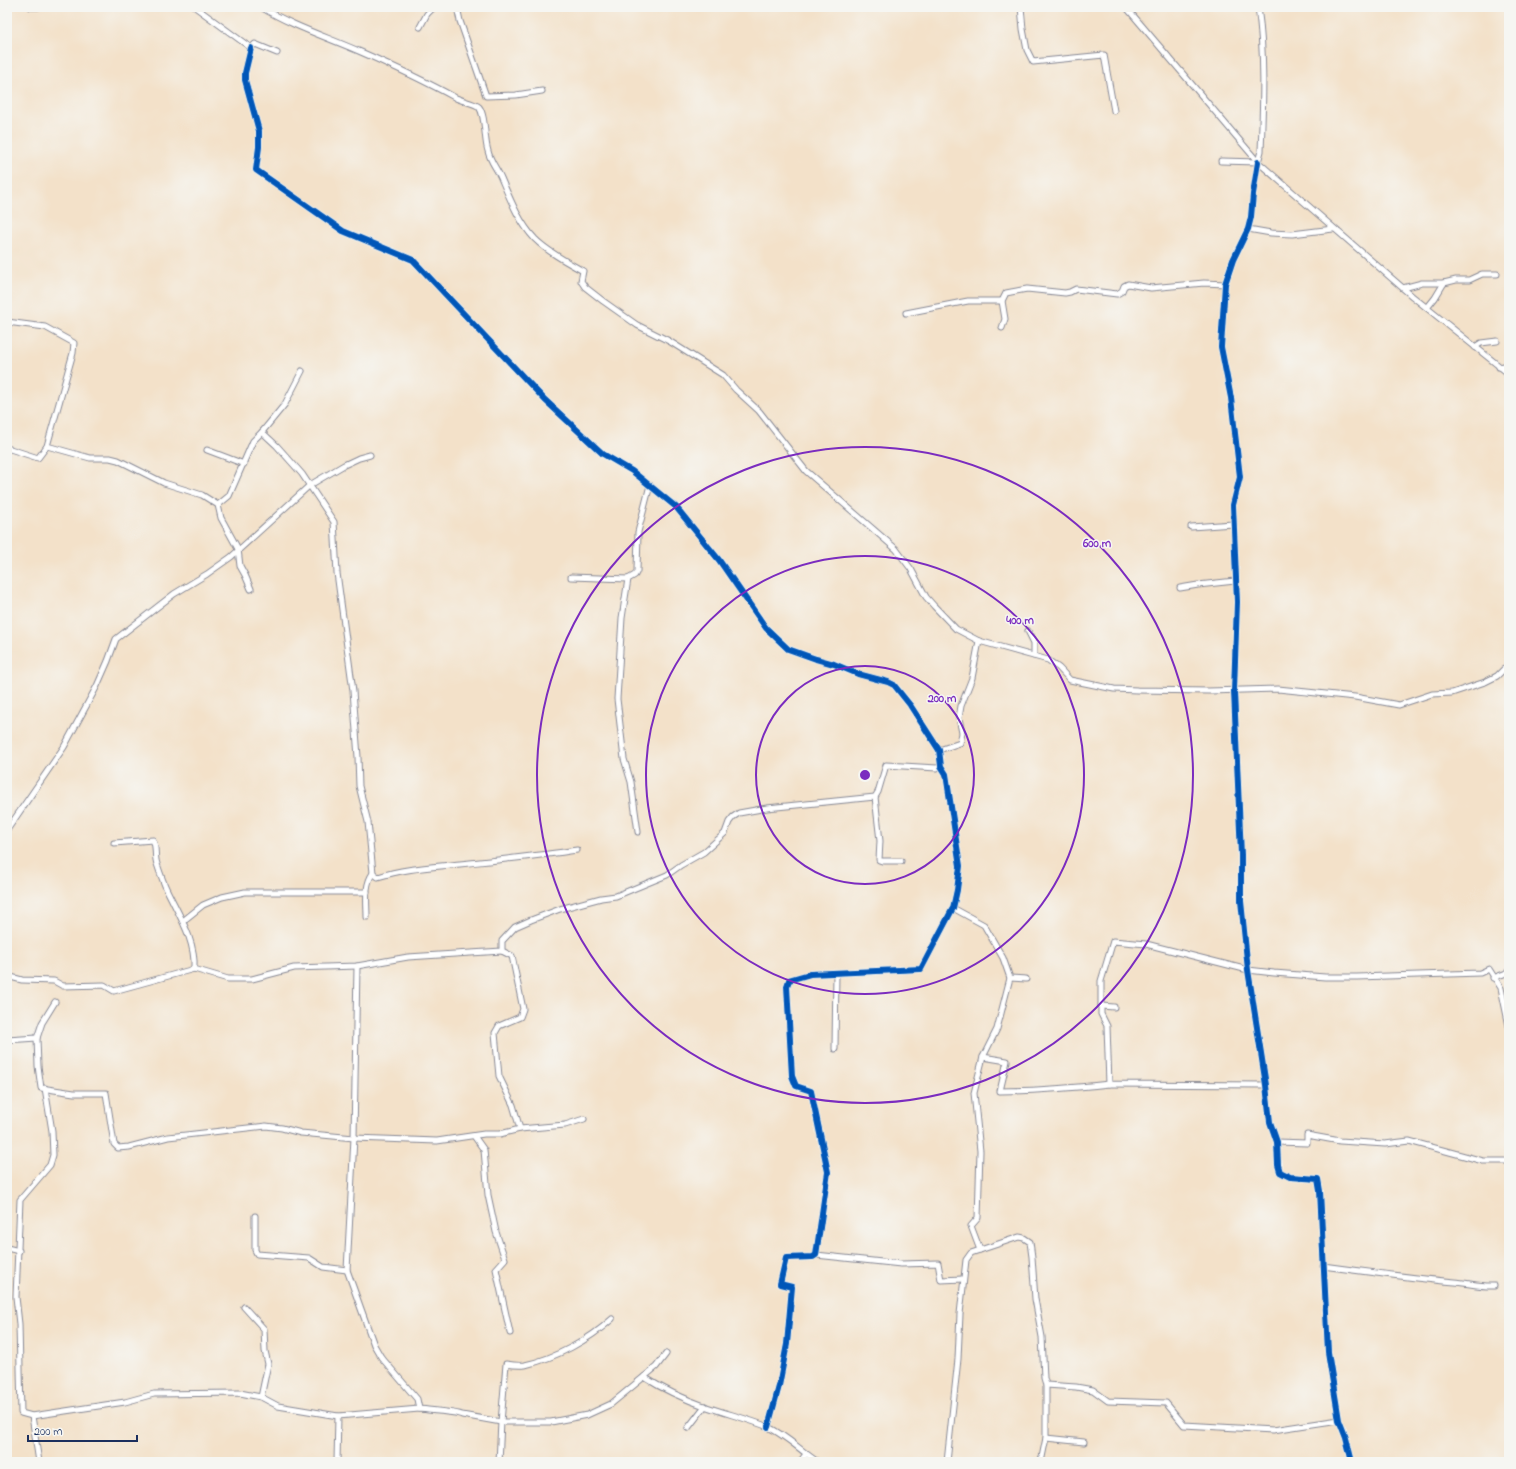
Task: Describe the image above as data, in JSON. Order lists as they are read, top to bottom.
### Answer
{
  "scale_bar": "200 m",
  "rings": ["600 m", "400 m", "200 m"]
}
